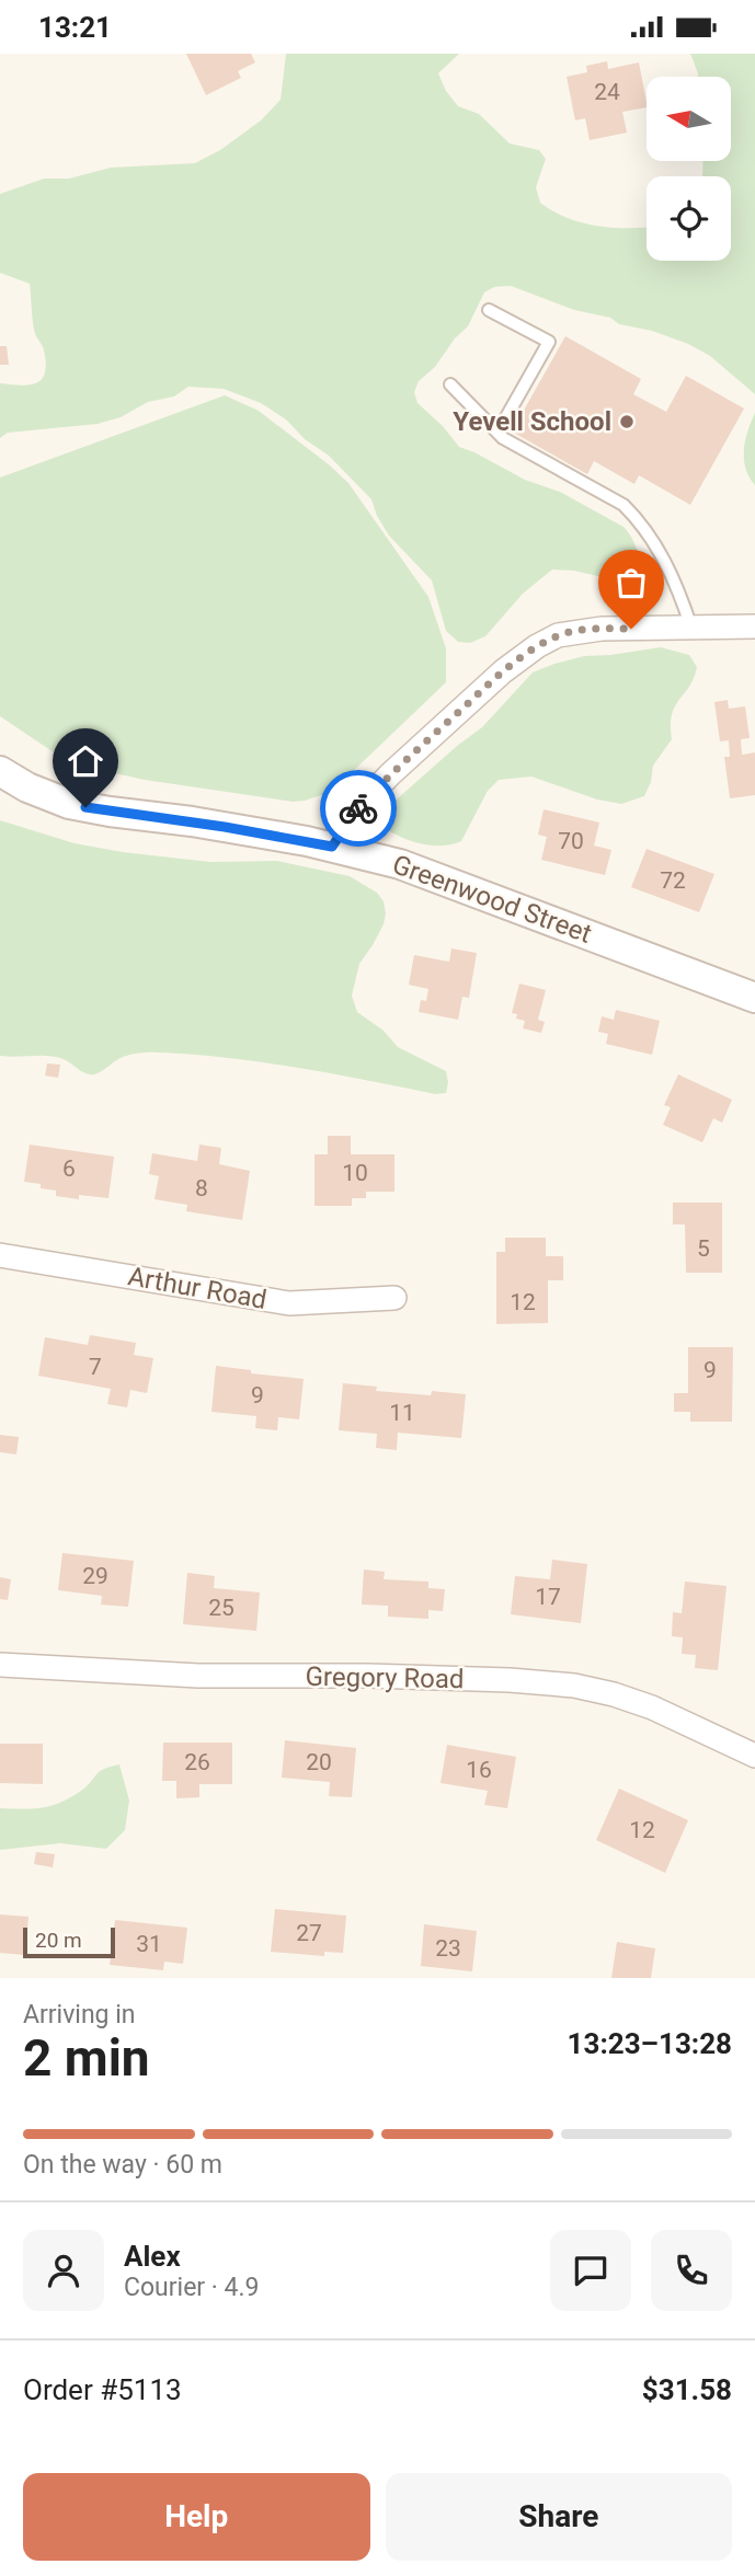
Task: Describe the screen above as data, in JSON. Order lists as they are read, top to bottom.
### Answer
{
  "streets": {
    "street": ["Greenwood Street", "Arthur Road", "Gregory Road"]
  },
  "places": ["Yevell School"],
  "house_numbers": [
    "24",
    "70",
    "72",
    "6",
    "10",
    "8",
    "5",
    "12",
    "7",
    "9",
    "9",
    "11",
    "29",
    "17",
    "25",
    "26",
    "20",
    "16",
    "12",
    "27",
    "31",
    "23"
  ],
  "scale_bar": "20 m",
  "north": "left",
  "page": {
    "status": "13:21",
    "scale": "20 m",
    "heading": ["2 min", "Arriving in", "13:23–13:28"],
    "panel": [
      "Alex",
      "Courier · 4.9",
      "Order #5113",
      "$31.58"
    ],
    "bar": "On the way · 60 m",
    "buttons": ["Help", "Share"]
  }
}
